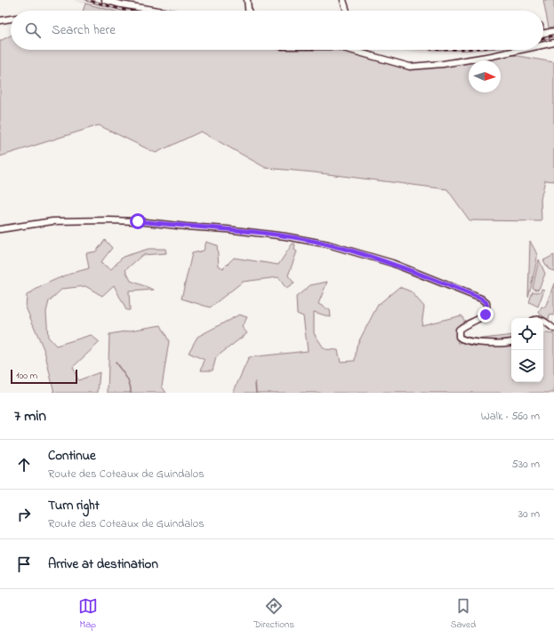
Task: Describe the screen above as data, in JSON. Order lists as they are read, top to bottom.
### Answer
{
  "scale_bar": "100 m",
  "north": "right",
  "page": {
    "search": "Search here",
    "scale": "100 m",
    "heading": ["7 min", "Walk · 560 m"],
    "list": [
      ["Continue", "Route des Coteaux de Guindalos", "530 m"],
      ["Turn right", "Route des Coteaux de Guindalos", "30 m"],
      "Arrive at destination"
    ],
    "nav": ["Map", "Directions", "Saved"]
  }
}
